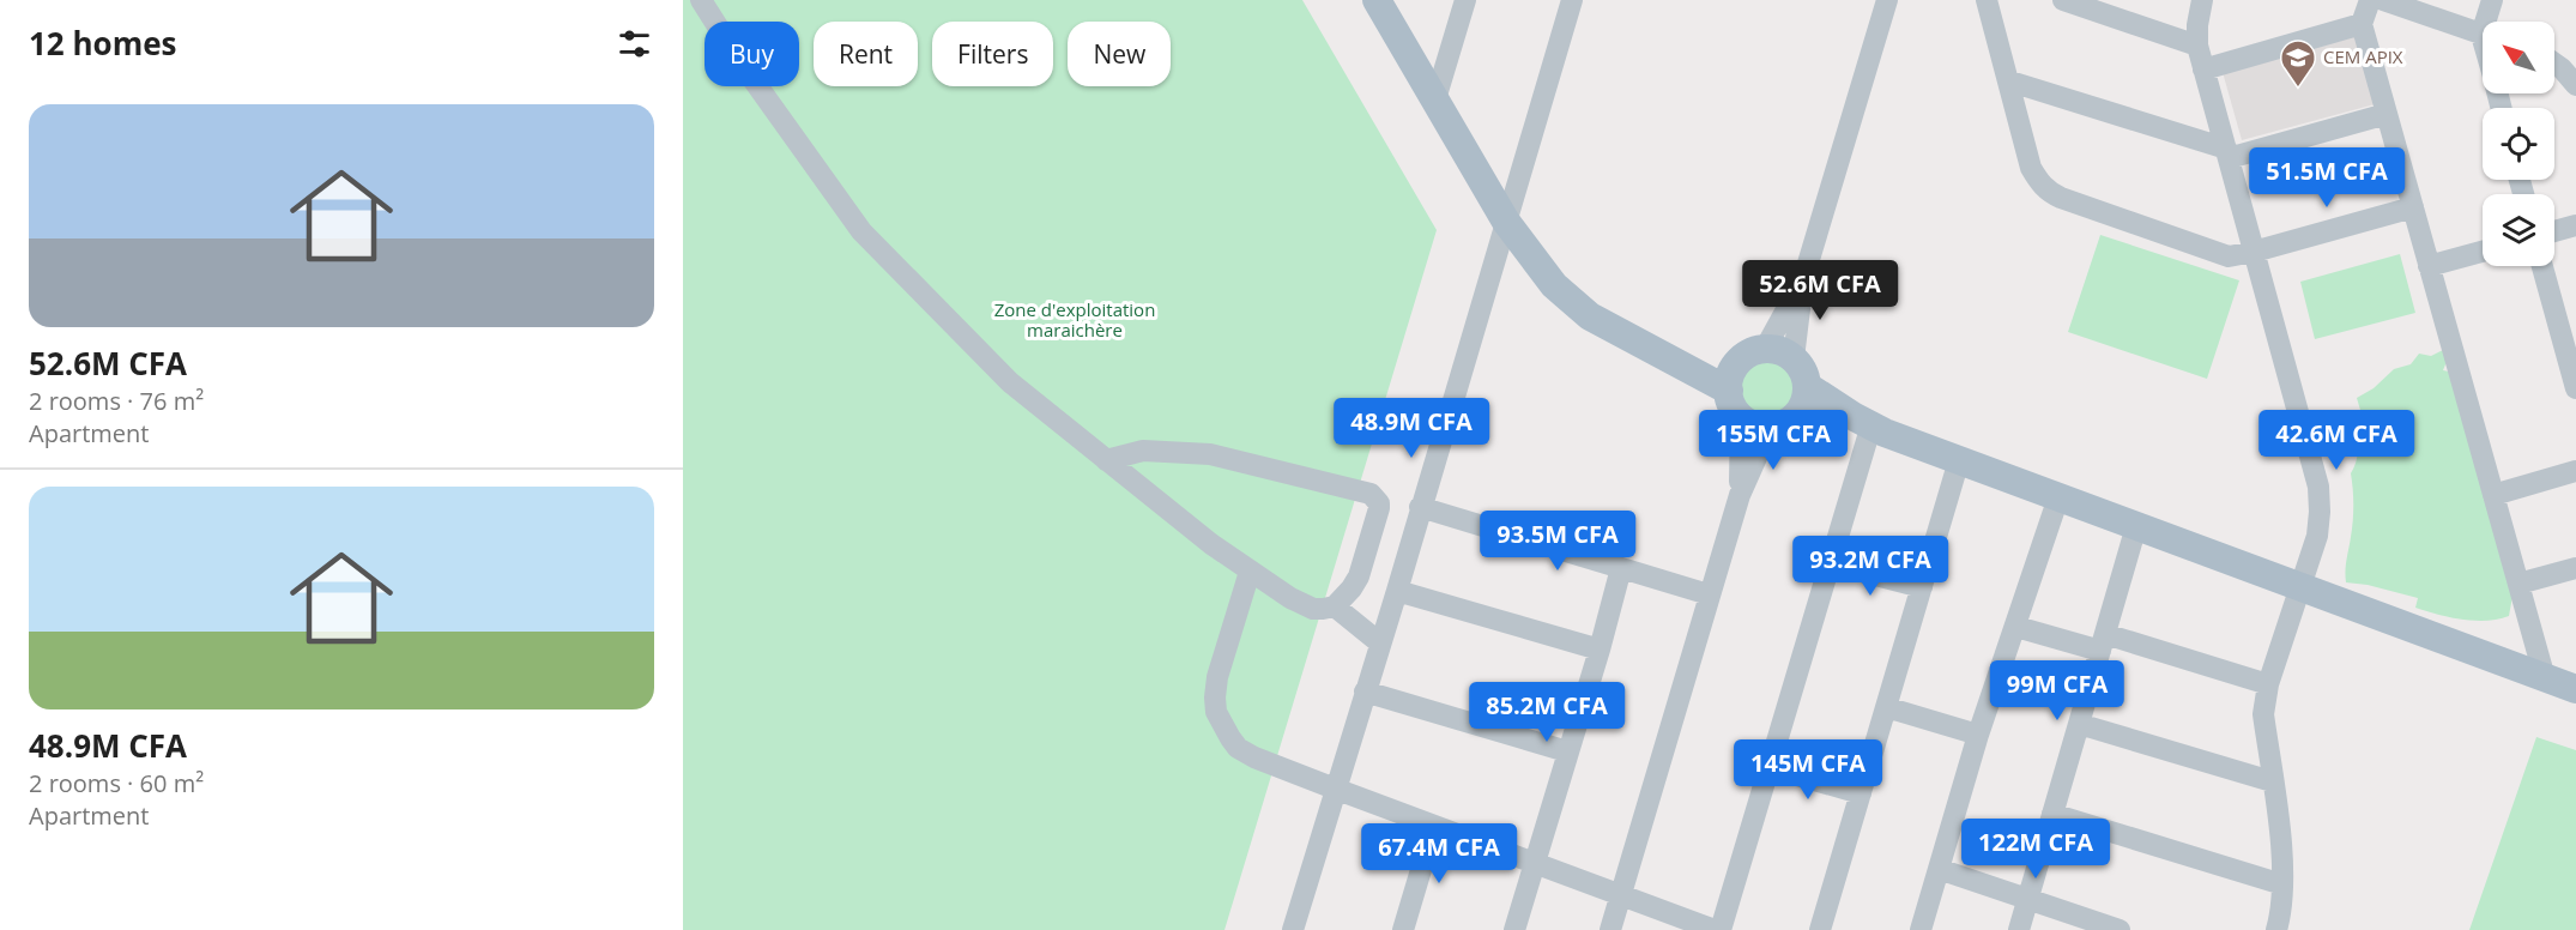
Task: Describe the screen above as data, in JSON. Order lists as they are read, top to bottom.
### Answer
{
  "parks": ["Zone d'exploitation maraichère"],
  "places": {
    "school or university": ["CEM APIX"]
  },
  "north": "top left",
  "page": {
    "heading": "12 homes",
    "chip": [
      "Buy",
      "Rent",
      "Filters",
      "New"
    ],
    "list": [
      {
        "name": "52.6M CFA",
        "note": "2 rooms · 76 m² · Apartment"
      },
      {
        "name": "48.9M CFA",
        "note": "2 rooms · 60 m² · Apartment"
      }
    ],
    "price": [
      "51.5M CFA",
      "52.6M CFA",
      "48.9M CFA",
      "155M CFA",
      "42.6M CFA",
      "93.5M CFA",
      "93.2M CFA",
      "99M CFA",
      "85.2M CFA",
      "145M CFA",
      "122M CFA",
      "67.4M CFA"
    ]
  }
}
